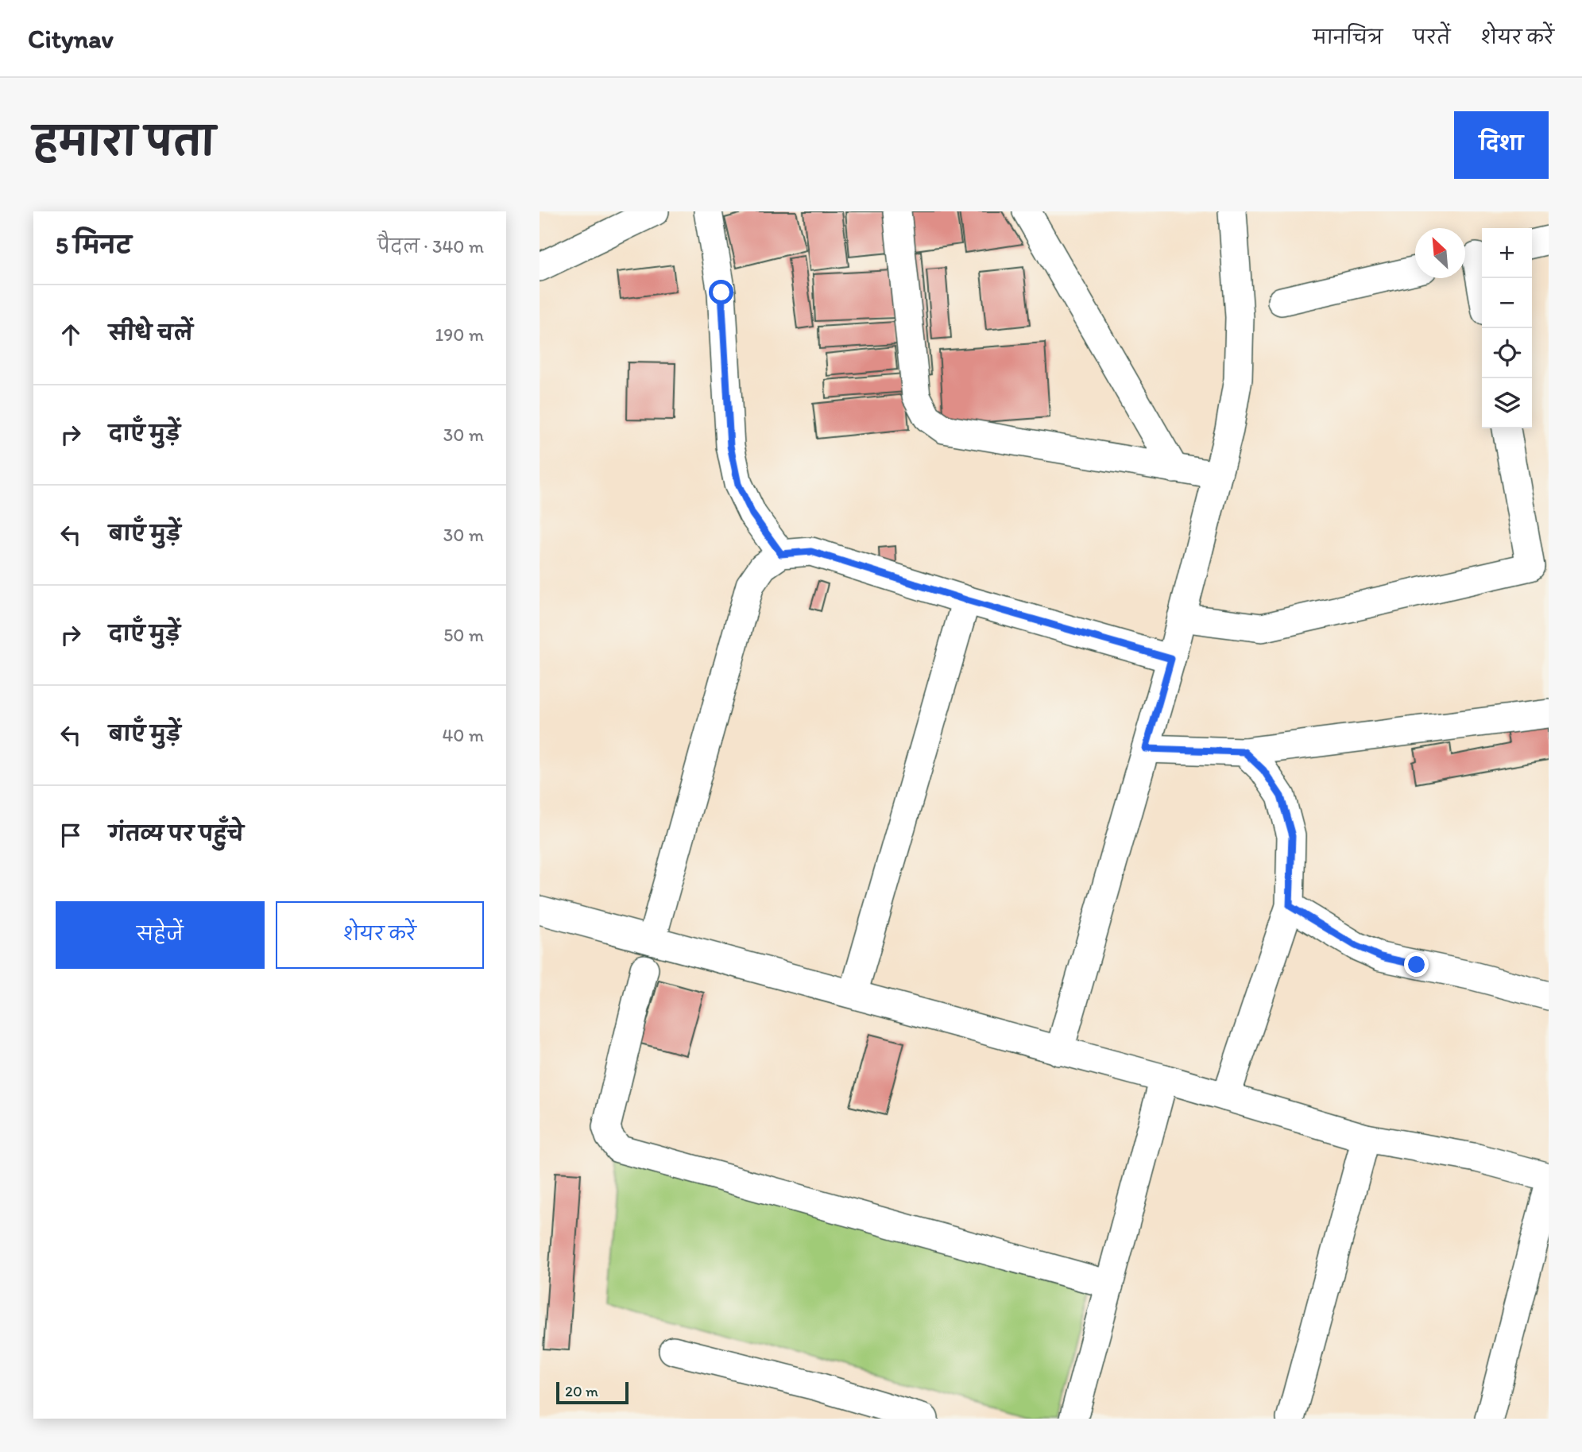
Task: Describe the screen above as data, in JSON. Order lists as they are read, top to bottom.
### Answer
{
  "scale_bar": "20 m",
  "north": "top left",
  "page": {
    "header": "Citynav",
    "nav": ["मानचित्र", "परतें", "शेयर करें"],
    "title": "हमारा पता",
    "buttons": [
      "दिशा",
      ["सहेजें", "शेयर करें"]
    ],
    "heading": ["5 मिनट", "पैदल · 340 m"],
    "map_buttons": ["+", "−"],
    "list": [
      ["सीधे चलें", "190 m"],
      ["दाएँ मुड़ें", "30 m"],
      ["बाएँ मुड़ें", "30 m"],
      ["दाएँ मुड़ें", "50 m"],
      ["बाएँ मुड़ें", "40 m"],
      "गंतव्य पर पहुँचे"
    ],
    "scale": "20 m"
  }
}
